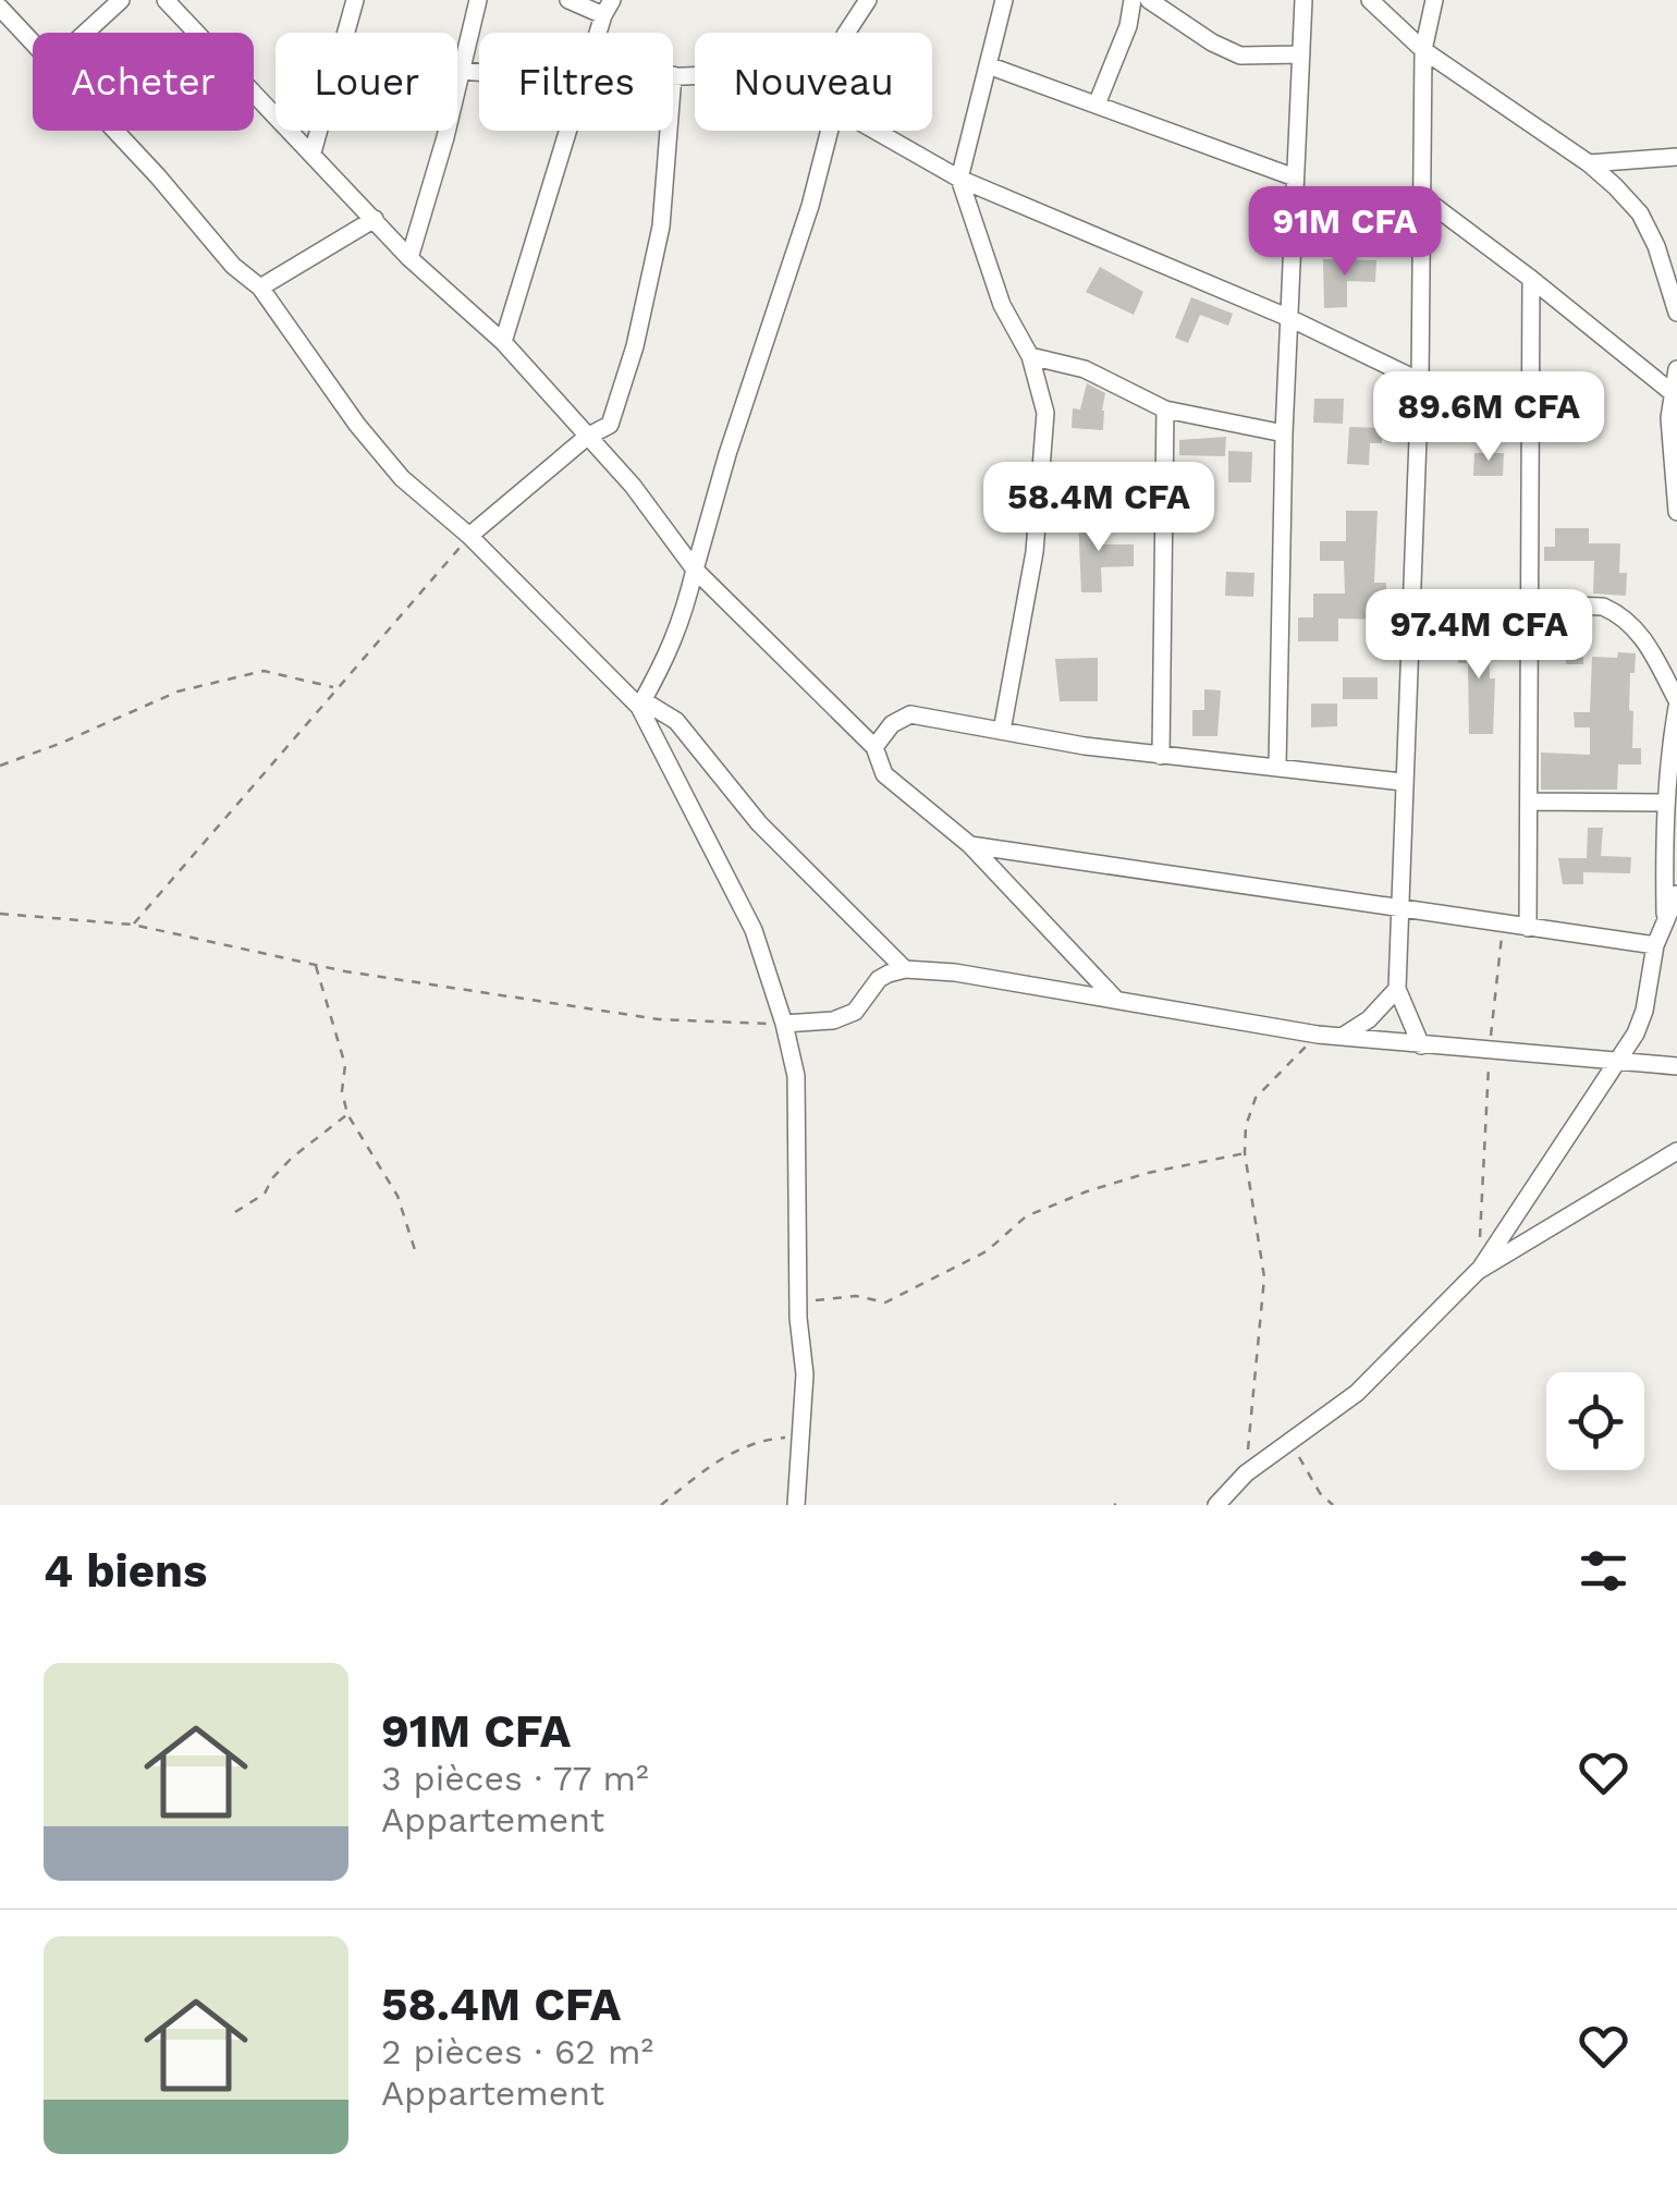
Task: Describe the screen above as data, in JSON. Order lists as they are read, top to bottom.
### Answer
{
  "page": {
    "chip": [
      "Acheter",
      "Louer",
      "Filtres",
      "Nouveau"
    ],
    "price": [
      "91M CFA",
      "89.6M CFA",
      "58.4M CFA",
      "97.4M CFA"
    ],
    "heading": "4 biens",
    "list": [
      {
        "name": "91M CFA",
        "note": "3 pièces · 77 m² · Appartement"
      },
      {
        "name": "58.4M CFA",
        "note": "2 pièces · 62 m² · Appartement"
      }
    ]
  }
}
